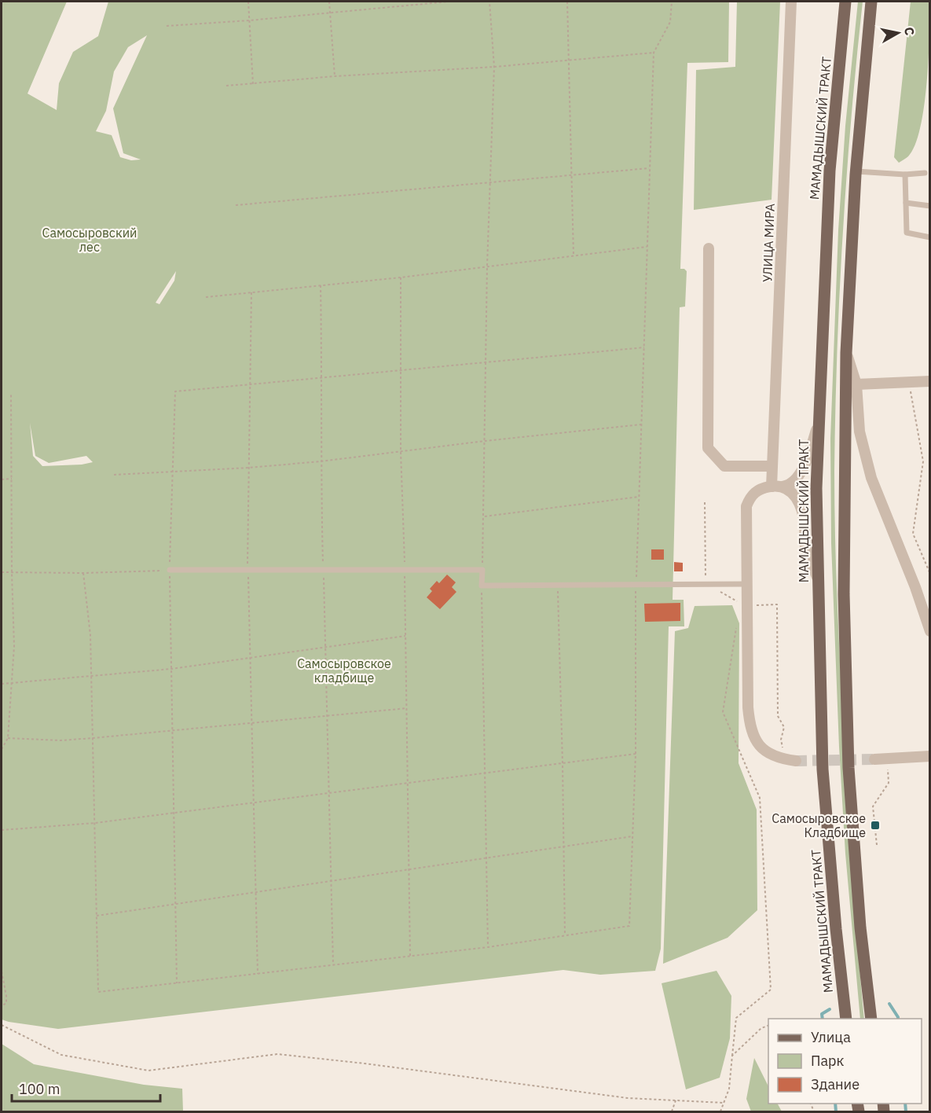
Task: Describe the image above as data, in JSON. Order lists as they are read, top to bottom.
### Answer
{
  "streets": {
    "main road": ["МАМАДЫШСКИЙ ТРАКТ"],
    "street": ["УЛИЦА МИРА"]
  },
  "parks": ["Самосыровский лес", "Самосыровское кладбище"],
  "places": {
    "transit": ["Самосыровское Кладбище"]
  },
  "legend": ["Улица", "Парк", "Здание"],
  "scale_bar": "100 m",
  "north": "right"
}
